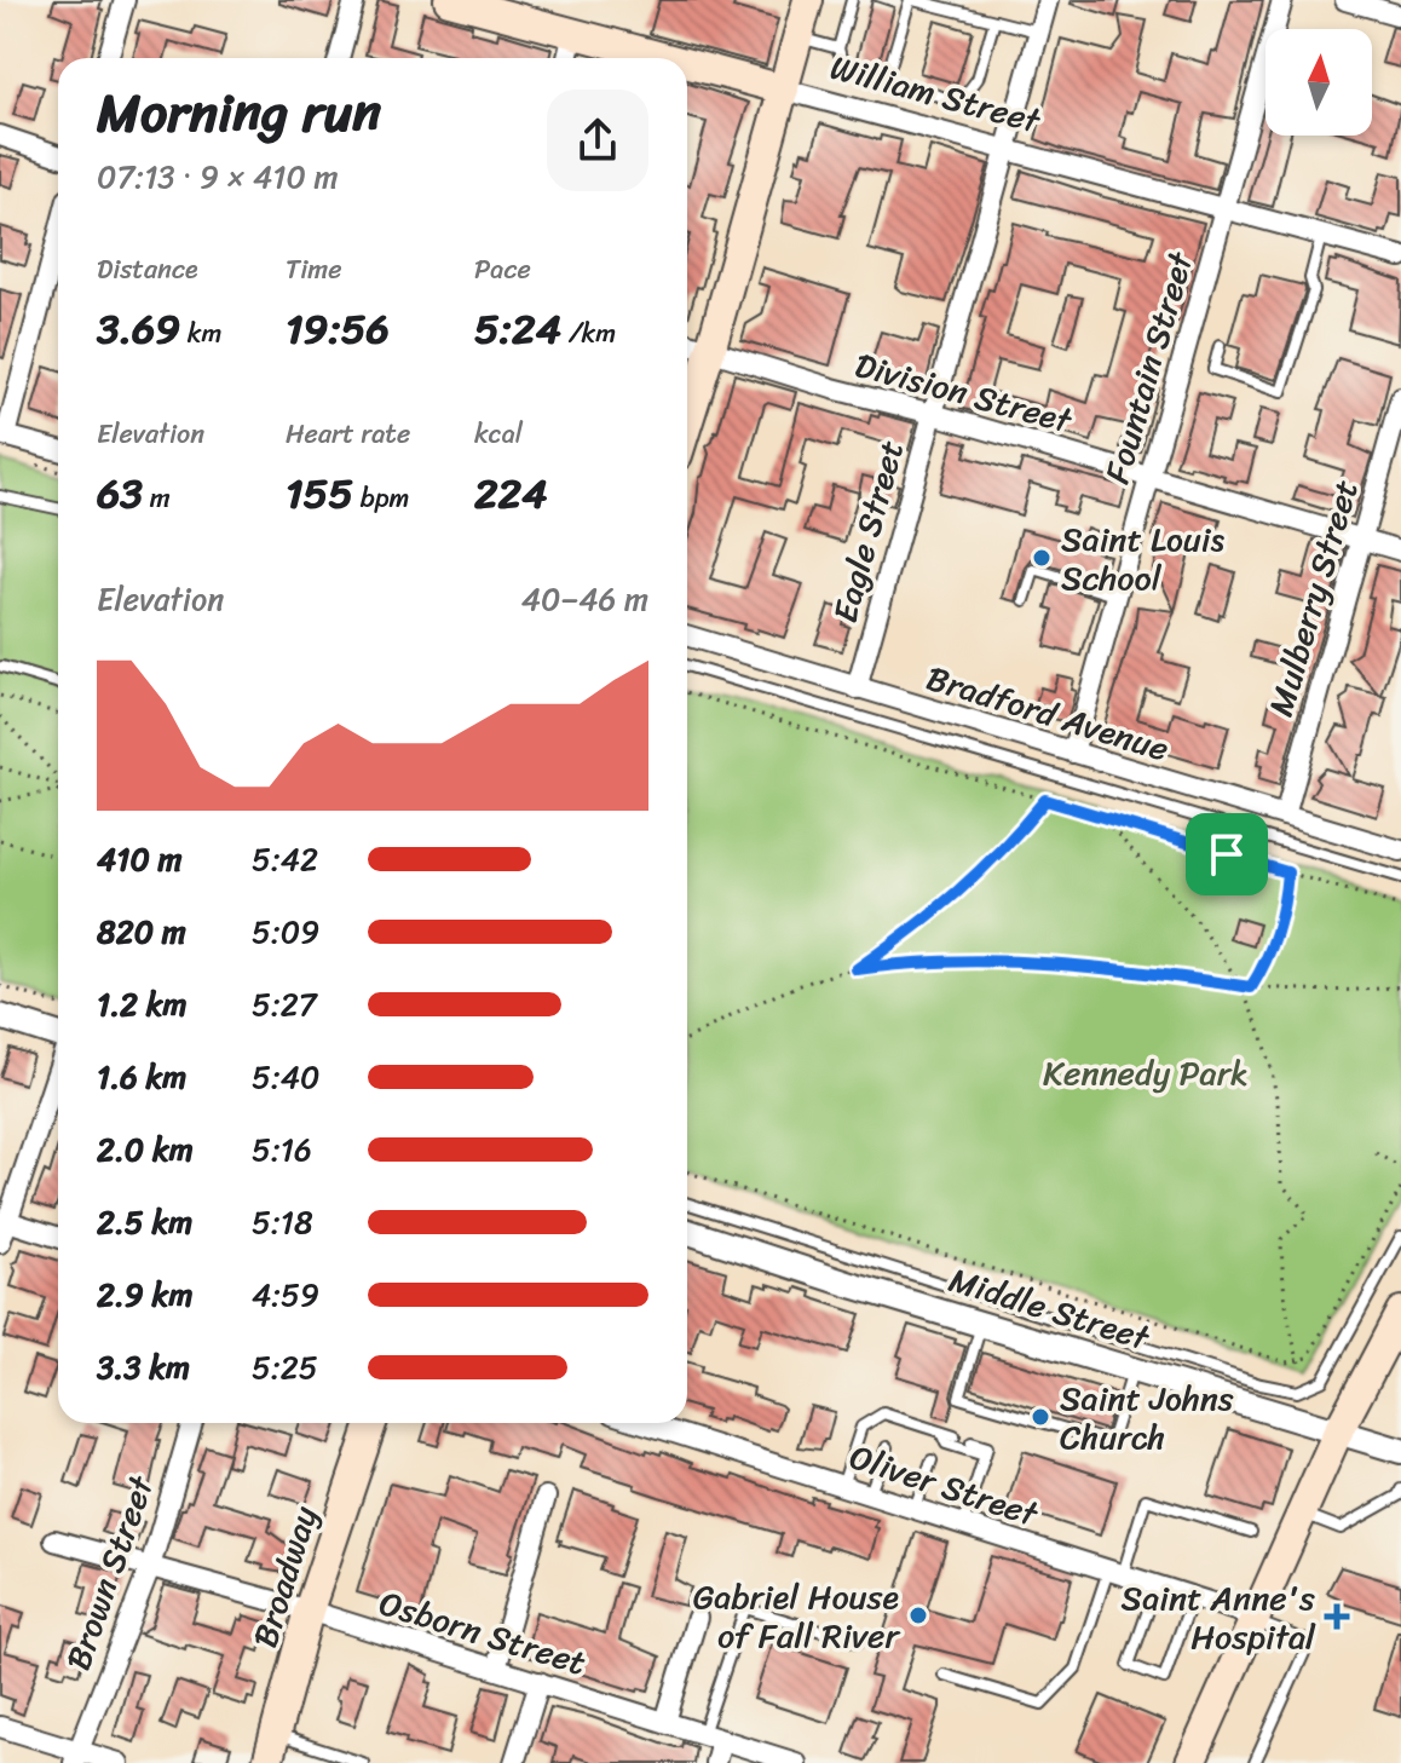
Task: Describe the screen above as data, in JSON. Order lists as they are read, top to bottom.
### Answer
{
  "streets": {
    "main road": ["William Street", "Broadway"],
    "street": [
      "Fountain Street",
      "Division Street",
      "Eagle Street",
      "Mulberry Street",
      "Bradford Avenue",
      "Middle Street",
      "Oliver Street",
      "Brown Street",
      "Osborn Street"
    ]
  },
  "crossings": [
    ["William Street", "Fountain Street"],
    ["William Street", "Eagle Street"],
    ["Fountain Street", "Division Street"],
    ["Fountain Street", "Bradford Avenue"],
    ["Division Street", "Eagle Street"],
    ["Division Street", "Mulberry Street"],
    ["Eagle Street", "Bradford Avenue"],
    ["Mulberry Street", "Bradford Avenue"],
    ["Brown Street", "Osborn Street"],
    ["Broadway", "Osborn Street"]
  ],
  "parks": ["Kennedy Park"],
  "places": {
    "other": ["Saint Louis School", "Saint Johns Church", "Gabriel House of Fall River"],
    "health": ["Saint Anne's Hospital"]
  },
  "north": "top",
  "page": {
    "heading": ["Morning run", "07:13 · 9 × 410 m"],
    "stats": [
      ["Distance", "3.69 km"],
      ["Time", "19:56"],
      ["Pace", "5:24 /km"],
      ["Elevation", "63 m"],
      ["Heart rate", "155 bpm"],
      ["kcal", "224"]
    ],
    "chart": ["Elevation", "40–46 m"],
    "list": [
      {
        "name": "410 m",
        "note": "5:42"
      },
      {
        "name": "820 m",
        "note": "5:09"
      },
      {
        "name": "1.2 km",
        "note": "5:27"
      },
      {
        "name": "1.6 km",
        "note": "5:40"
      },
      {
        "name": "2.0 km",
        "note": "5:16"
      },
      {
        "name": "2.5 km",
        "note": "5:18"
      },
      {
        "name": "2.9 km",
        "note": "4:59"
      },
      {
        "name": "3.3 km",
        "note": "5:25"
      }
    ]
  }
}
